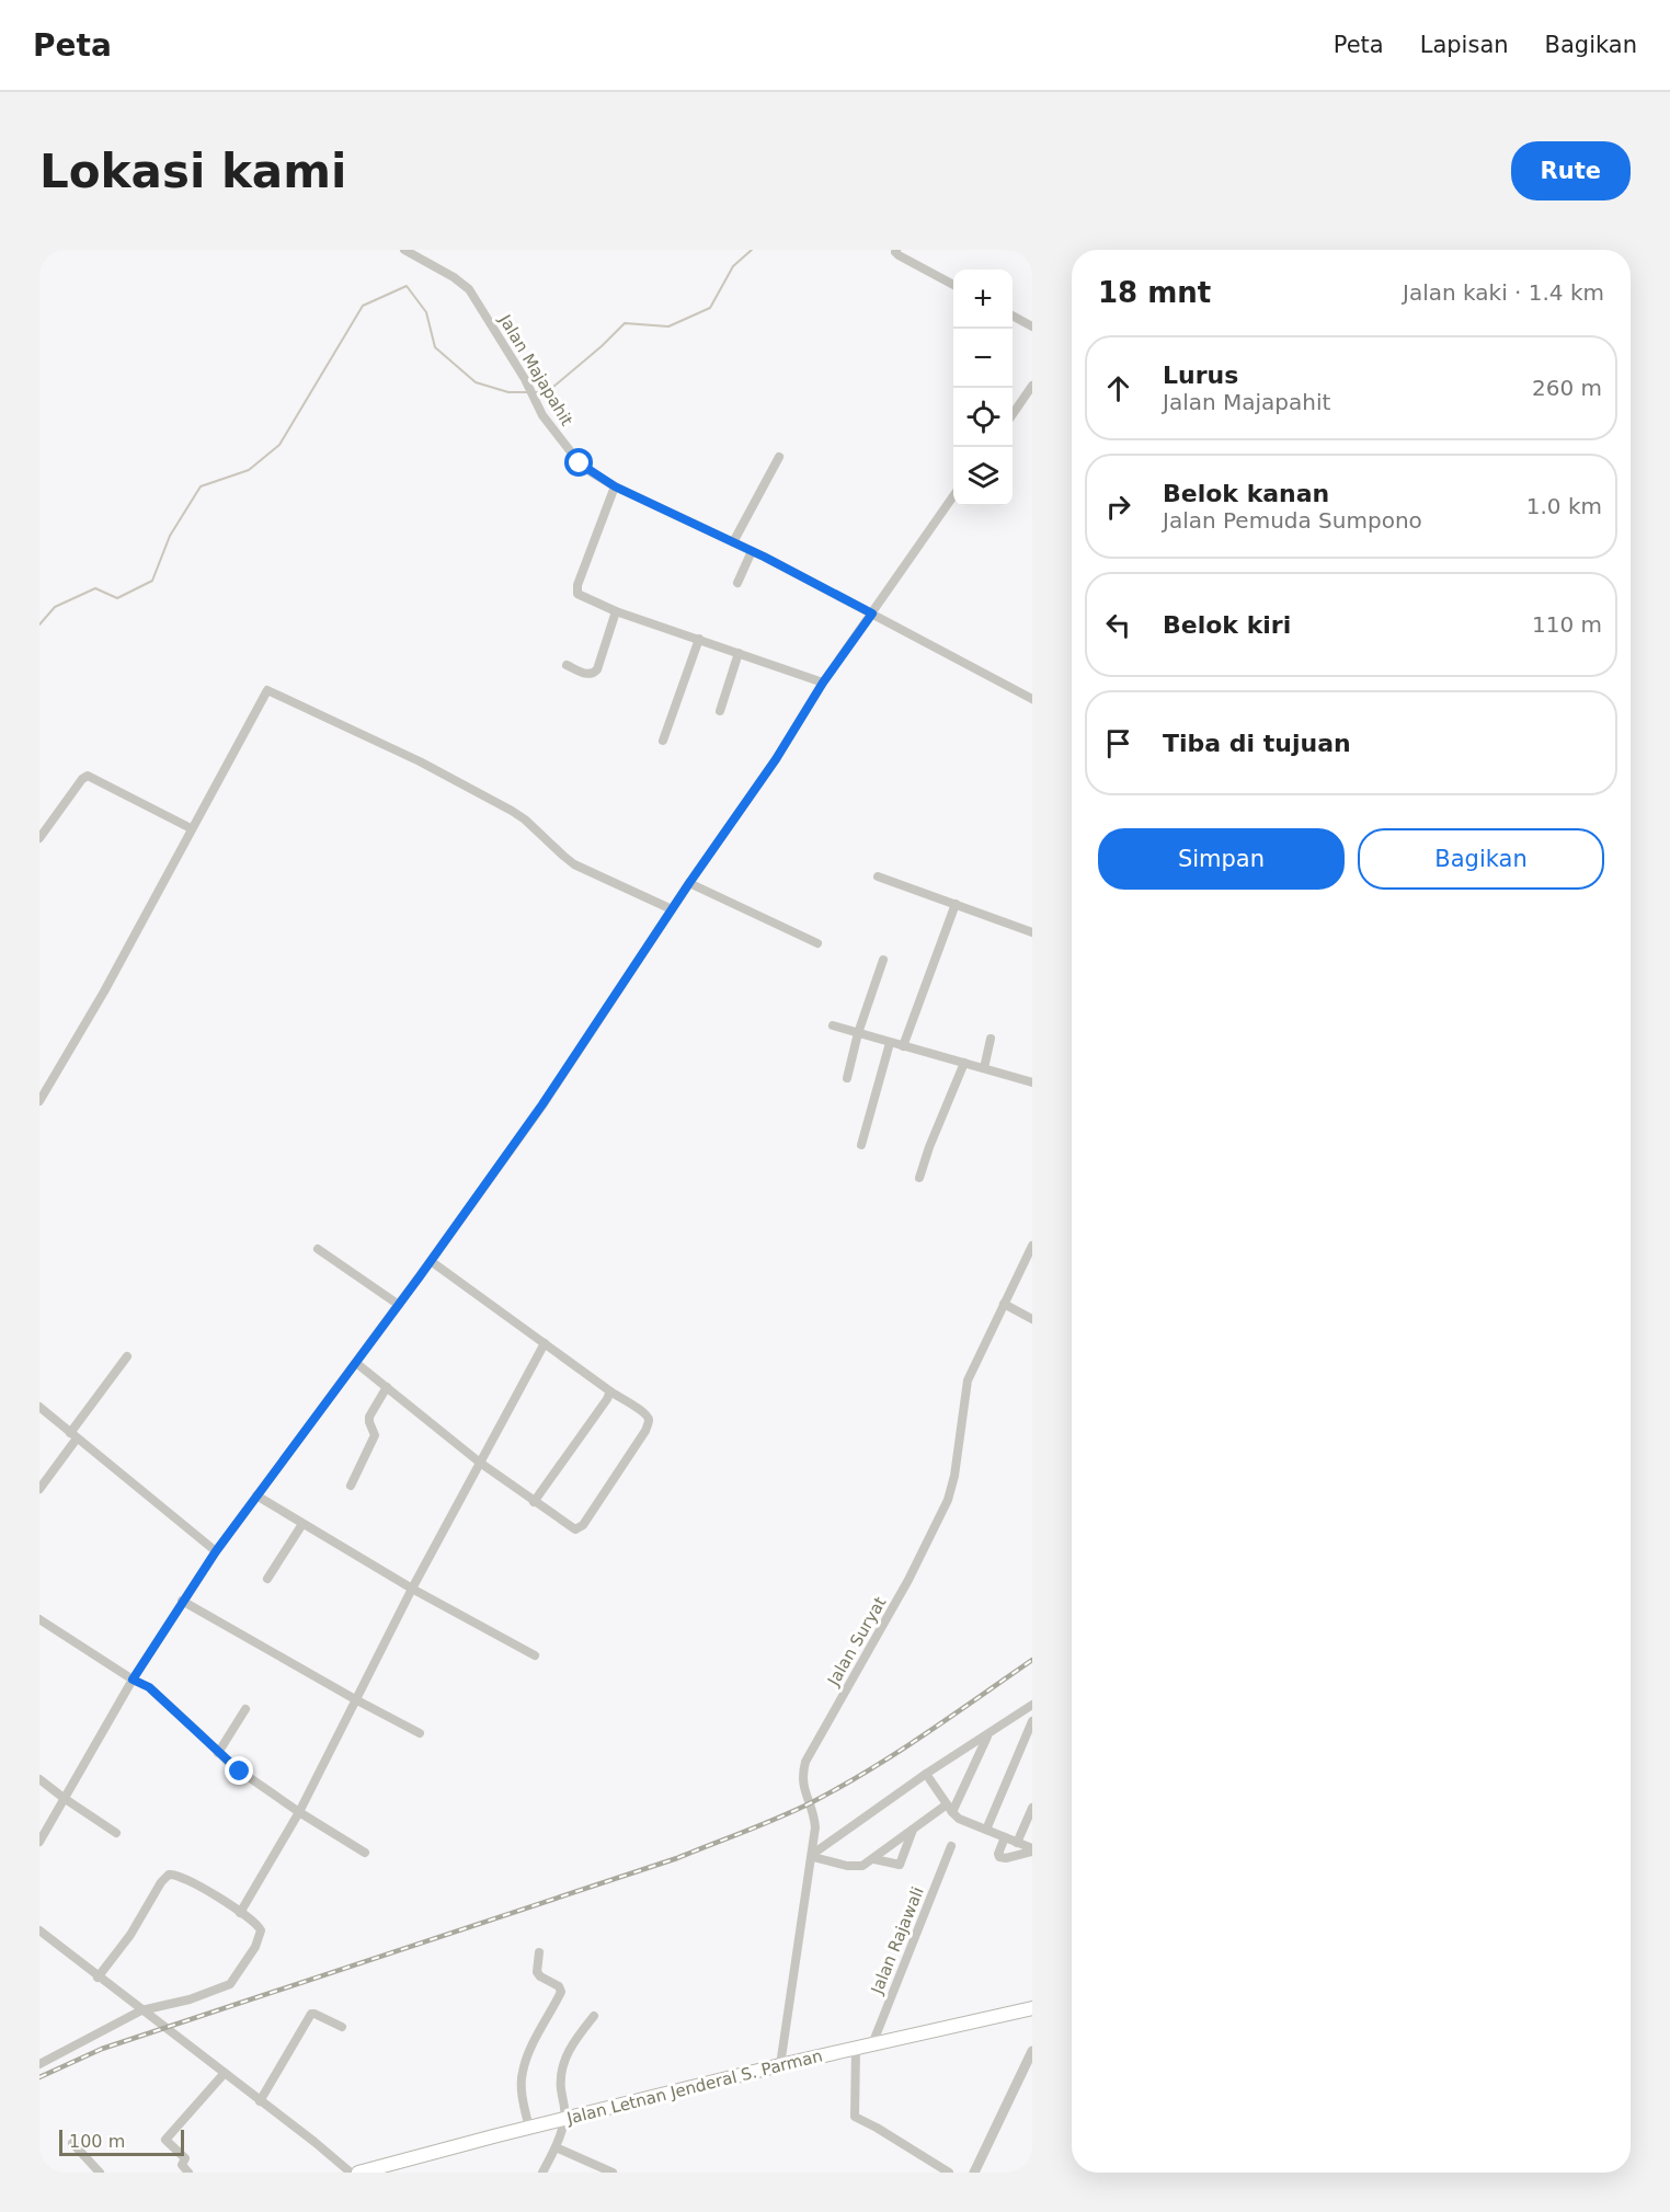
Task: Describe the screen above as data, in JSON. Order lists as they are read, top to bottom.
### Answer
{
  "streets": {
    "highway": ["Jalan Letnan Jenderal S. Parman"],
    "street": ["Jalan Majapahit", "Jalan Suryat", "Jalan Rajawali"]
  },
  "crossings": [
    ["Jalan Suryat", "Jalan Letnan Jenderal S. Parman"],
    ["Jalan Rajawali", "Jalan Letnan Jenderal S. Parman"]
  ],
  "scale_bar": "100 m",
  "page": {
    "header": "Peta",
    "nav": ["Peta", "Lapisan", "Bagikan"],
    "buttons": [
      "Rute",
      ["Simpan", "Bagikan"]
    ],
    "title": "Lokasi kami",
    "heading": ["18 mnt", "Jalan kaki · 1.4 km"],
    "map_buttons": ["+", "−"],
    "list": [
      ["Lurus", "Jalan Majapahit", "260 m"],
      ["Belok kanan", "Jalan Pemuda Sumpono", "1.0 km"],
      ["Belok kiri", "110 m"],
      "Tiba di tujuan"
    ],
    "scale": "100 m"
  }
}
